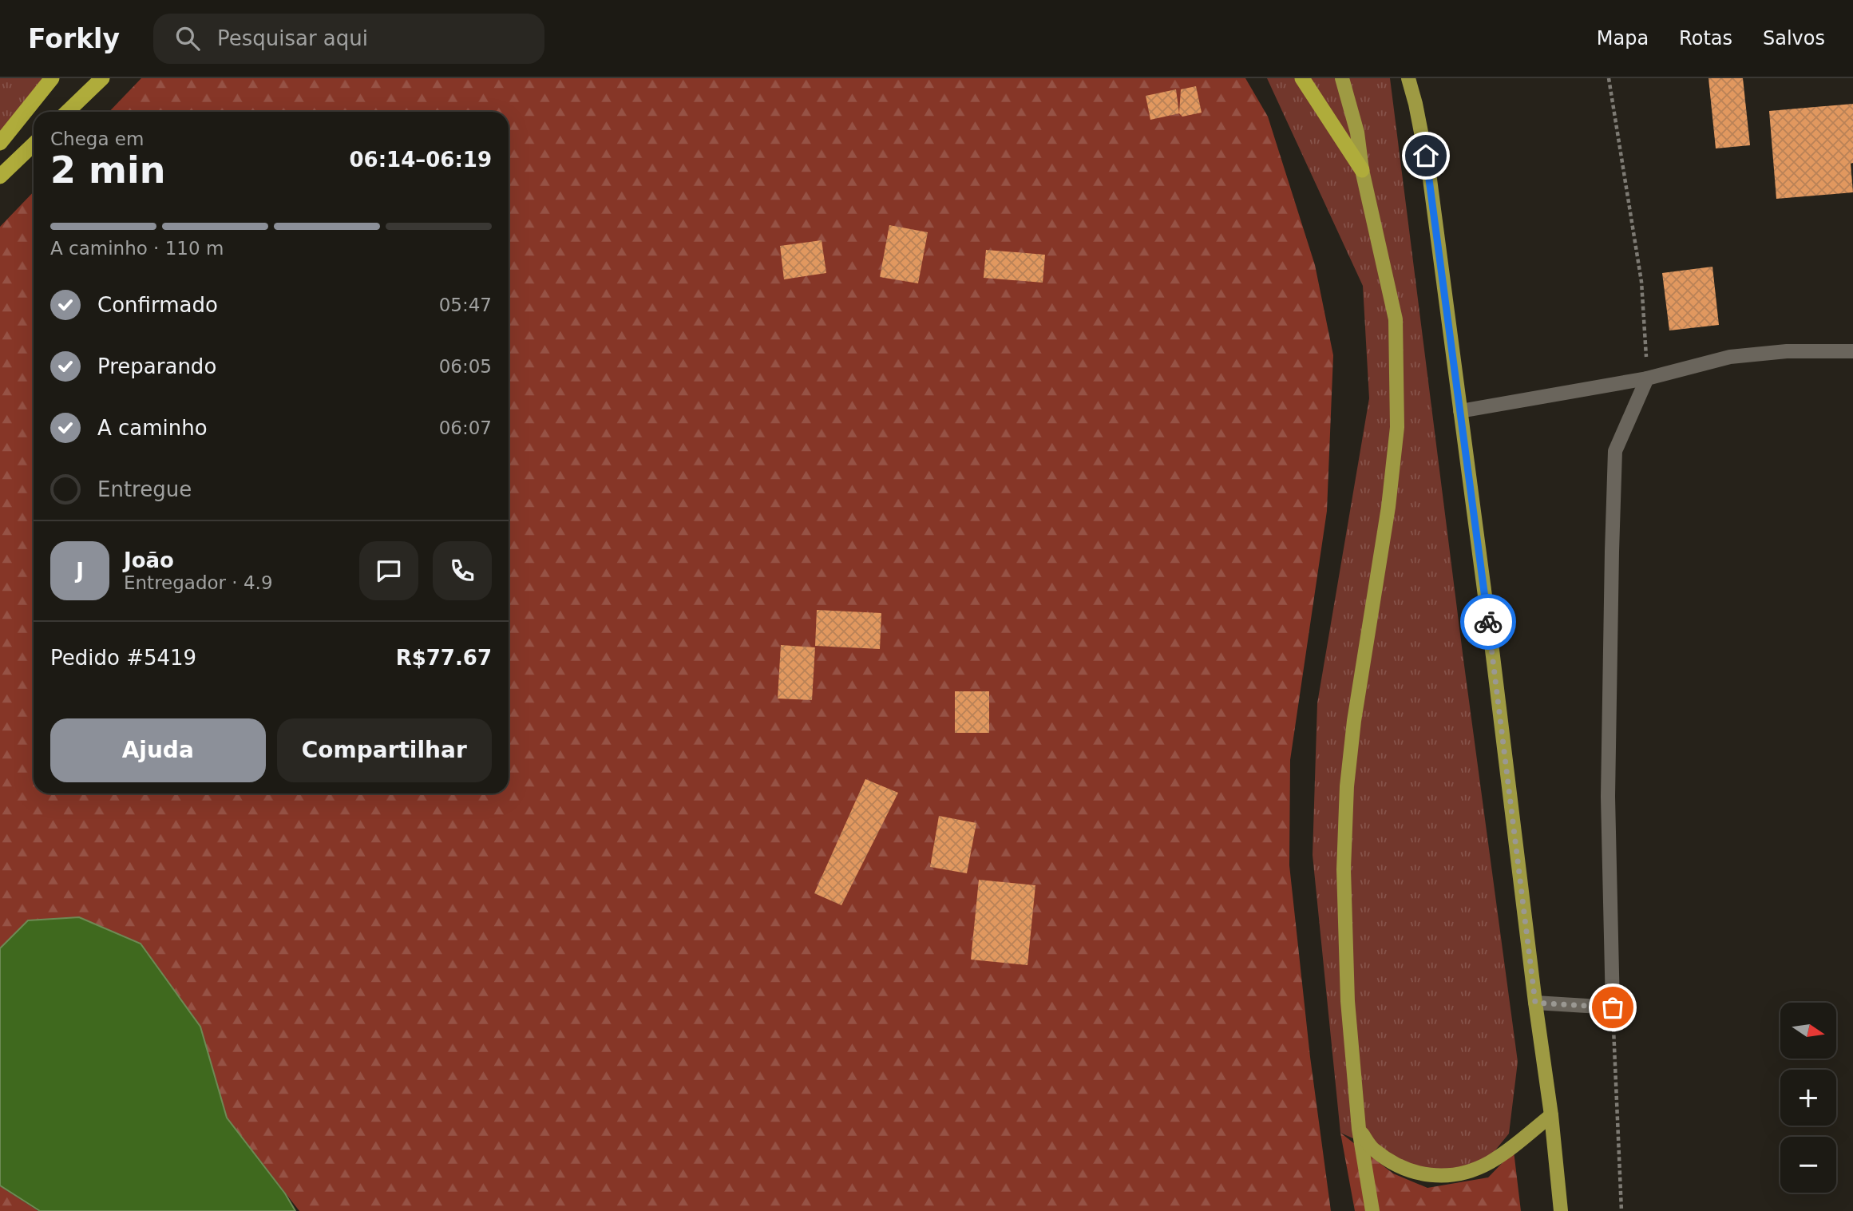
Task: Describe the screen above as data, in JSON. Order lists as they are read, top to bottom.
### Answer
{
  "north": "right",
  "page": {
    "header": "Forkly",
    "search": "Pesquisar aqui",
    "nav": ["Mapa", "Rotas", "Salvos"],
    "heading": ["2 min", "Chega em", "06:14–06:19"],
    "panel": [
      "João",
      "Entregador · 4.9",
      "Pedido #5419",
      "R$77.67"
    ],
    "bar": "A caminho · 110 m",
    "list": [
      ["Confirmado", "05:47"],
      ["Preparando", "06:05"],
      ["A caminho", "06:07"],
      "Entregue"
    ],
    "round": "J",
    "buttons": ["Ajuda", "Compartilhar"],
    "map_buttons": ["+", "−"]
  }
}
